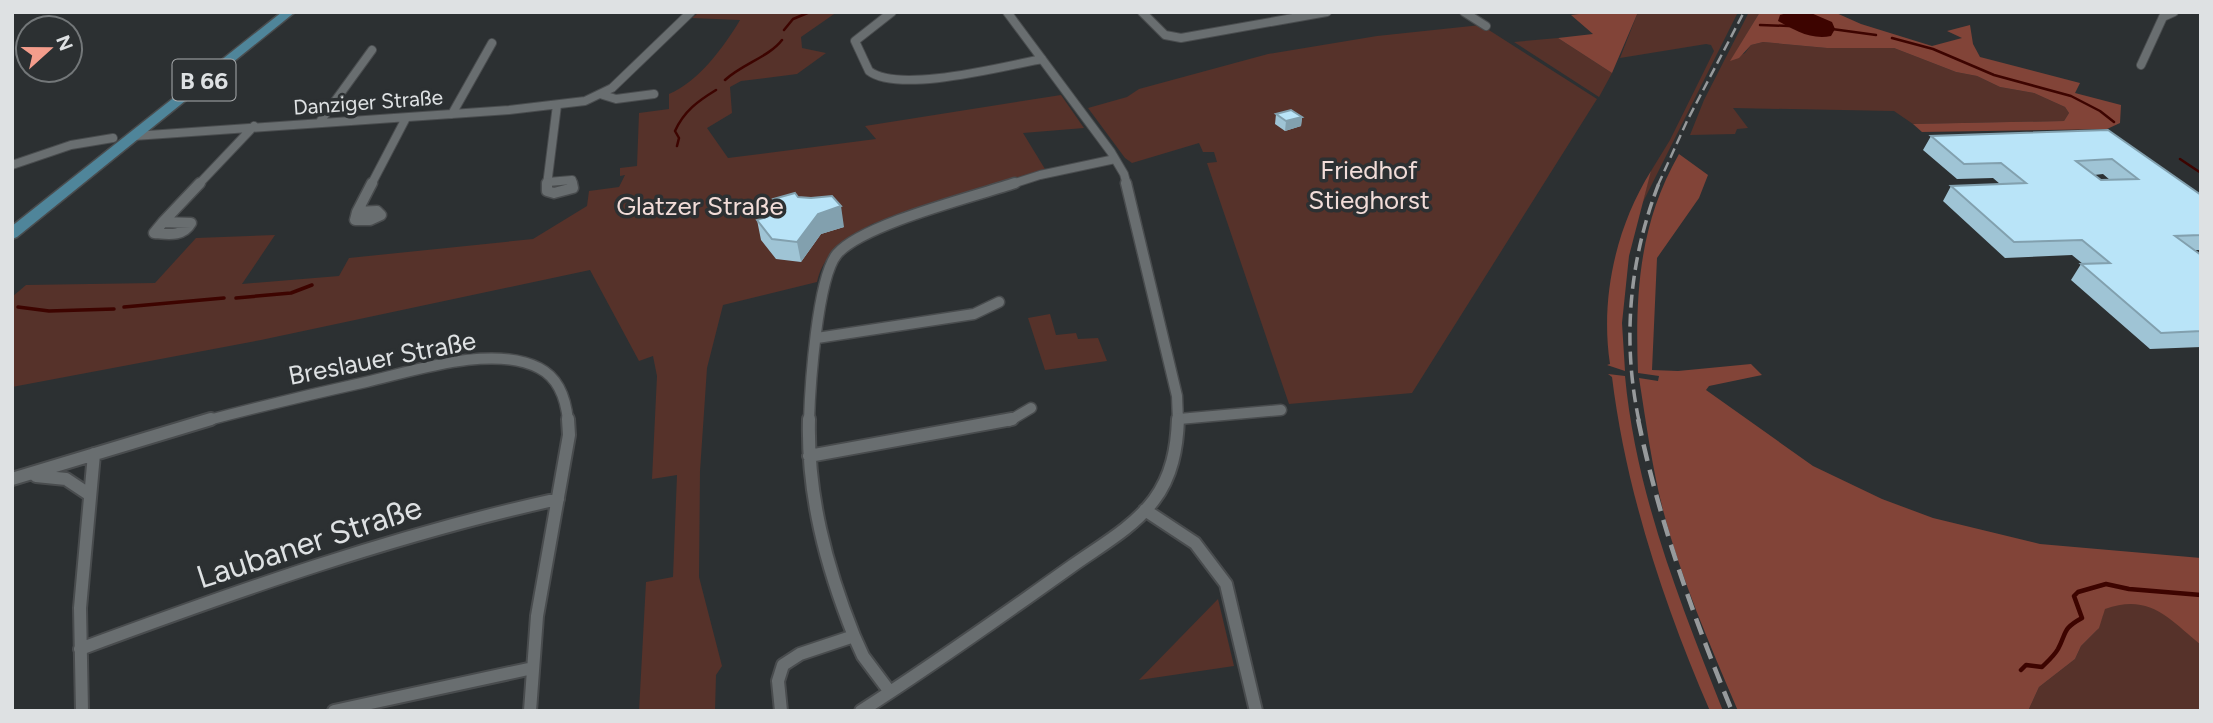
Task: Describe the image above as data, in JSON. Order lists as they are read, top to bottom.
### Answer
{
  "streets": {
    "main road": ["B 66"],
    "street": ["Danziger Straße", "Breslauer Straße", "Laubaner Straße"]
  },
  "crossings": [
    ["B 66", "Danziger Straße"],
    ["Breslauer Straße", "Laubaner Straße"]
  ],
  "parks": ["Friedhof Stieghorst", "Glatzer Straße"],
  "north": "right"
}
